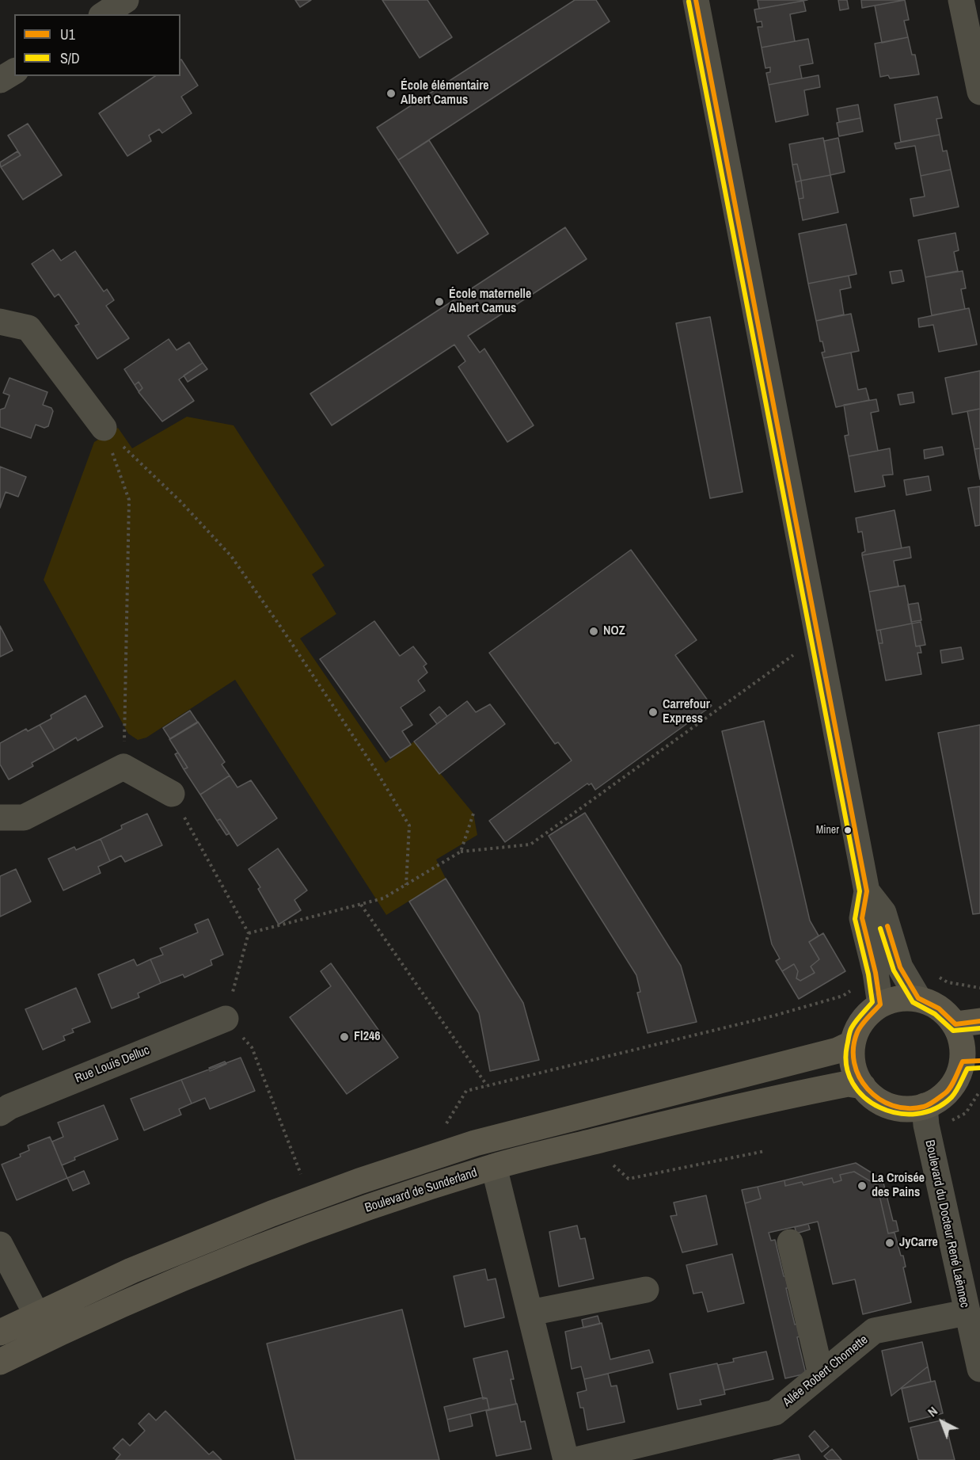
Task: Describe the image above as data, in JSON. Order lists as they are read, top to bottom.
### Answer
{
  "streets": {
    "main road": ["Boulevard de Sunderland"],
    "street": ["Rue Louis Delluc", "Boulevard du Docteur René Laënnec", "Allée Robert Chomette"]
  },
  "crossings": [
    ["Boulevard de Sunderland", "Boulevard du Docteur René Laënnec"],
    ["Boulevard du Docteur René Laënnec", "Allée Robert Chomette"]
  ],
  "places": [
    "École élémentaire Albert Camus",
    "École maternelle Albert Camus",
    "NOZ",
    "Carrefour Express",
    "Miner",
    "Fl246",
    "La Croisée des Pains",
    "JyCarre"
  ],
  "lines": ["transit line U1", "transit line S/D"],
  "legend": ["U1", "S/D"],
  "north": "top left"
}
